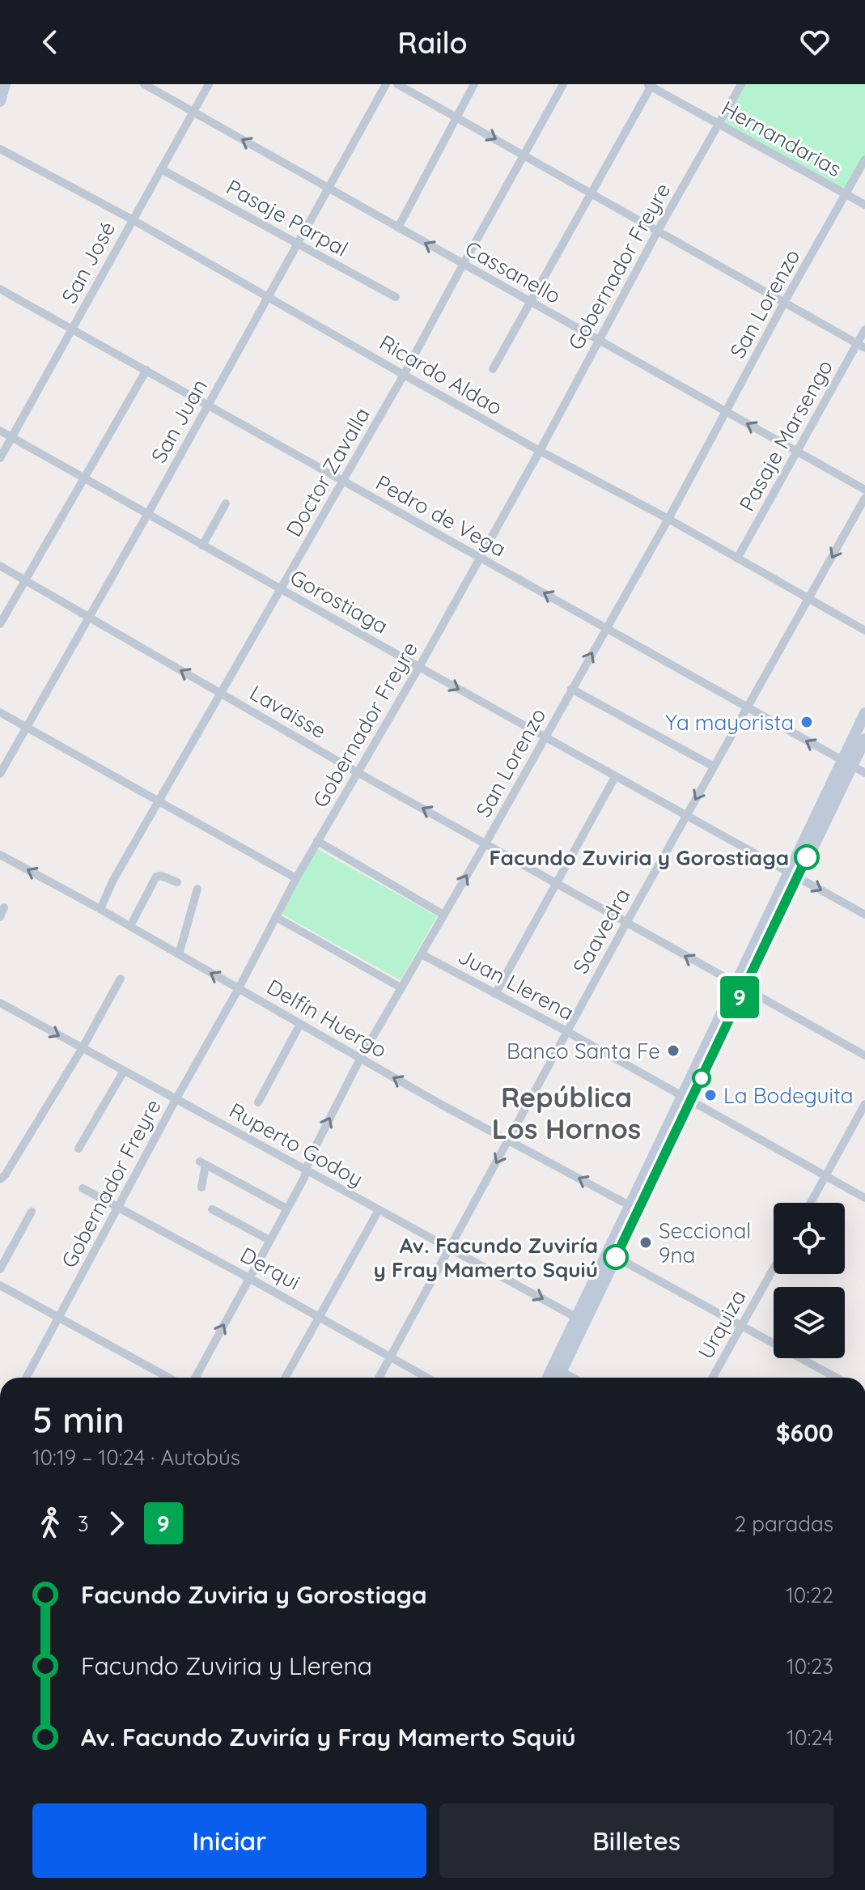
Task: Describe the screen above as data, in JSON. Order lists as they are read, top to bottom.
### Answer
{
  "streets": {
    "street": [
      "Hernandarias",
      "Pasaje Parpal",
      "San José",
      "Gobernador Freyre",
      "Cassanello",
      "San Lorenzo",
      "Ricardo Aldao",
      "San Juan",
      "Pasaje Marsengo",
      "Doctor Zavalla",
      "Pedro de Vega",
      "Gorostiaga",
      "Lavaisse",
      "Saavedra",
      "Juan Llerena",
      "Delfín Huergo",
      "Ruperto Godoy",
      "Derqui",
      "Urquiza"
    ]
  },
  "crossings": [
    ["Hernandarias", "Gobernador Freyre"],
    ["Hernandarias", "San Lorenzo"],
    ["Pasaje Parpal", "San José"],
    ["Pasaje Parpal", "San Juan"],
    ["San José", "Cassanello"],
    ["San José", "Ricardo Aldao"],
    ["San José", "Pedro de Vega"],
    ["San José", "Gorostiaga"],
    ["Gobernador Freyre", "Cassanello"],
    ["Gobernador Freyre", "Ricardo Aldao"],
    ["Gobernador Freyre", "Pedro de Vega"],
    ["Gobernador Freyre", "Gorostiaga"],
    ["Gobernador Freyre", "Lavaisse"],
    ["Gobernador Freyre", "Delfín Huergo"],
    ["Gobernador Freyre", "Ruperto Godoy"],
    ["Gobernador Freyre", "Derqui"],
    ["Cassanello", "San Lorenzo"],
    ["Cassanello", "San Juan"],
    ["Cassanello", "Pasaje Marsengo"],
    ["Cassanello", "Doctor Zavalla"],
    ["San Lorenzo", "Ricardo Aldao"],
    ["San Lorenzo", "Pedro de Vega"],
    ["San Lorenzo", "Gorostiaga"],
    ["San Lorenzo", "Lavaisse"],
    ["San Lorenzo", "Juan Llerena"],
    ["San Lorenzo", "Delfín Huergo"],
    ["San Lorenzo", "Ruperto Godoy"],
    ["San Lorenzo", "Derqui"],
    ["Ricardo Aldao", "San Juan"],
    ["Ricardo Aldao", "Pasaje Marsengo"],
    ["Ricardo Aldao", "Doctor Zavalla"],
    ["Ricardo Aldao", "Saavedra"],
    ["San Juan", "Pedro de Vega"],
    ["San Juan", "Gorostiaga"],
    ["San Juan", "Lavaisse"],
    ["Doctor Zavalla", "Pedro de Vega"],
    ["Doctor Zavalla", "Gorostiaga"],
    ["Doctor Zavalla", "Lavaisse"],
    ["Doctor Zavalla", "Delfín Huergo"],
    ["Pedro de Vega", "Saavedra"],
    ["Gorostiaga", "Saavedra"],
    ["Lavaisse", "Saavedra"],
    ["Saavedra", "Juan Llerena"],
    ["Saavedra", "Delfín Huergo"],
    ["Saavedra", "Ruperto Godoy"],
    ["Saavedra", "Derqui"]
  ],
  "one_way": [
    "Cassanello",
    "Lavaisse",
    "Delfín Huergo",
    "Ruperto Godoy"
  ],
  "districts": ["República Los Hornos"],
  "places": [
    "Ya mayorista",
    "Facundo Zuviria y Gorostiaga",
    "Banco Santa Fe",
    "La Bodeguita",
    "Seccional 9na",
    "Av. Facundo Zuviría y Fray Mamerto Squiú"
  ],
  "lines": ["bus line 9"],
  "page": {
    "header": "Railo",
    "on_map": "9",
    "heading": ["5 min", "10:19 – 10:24 · Autobús", "$600"],
    "legs": ["3", "9", "2 paradas"],
    "list": [
      {
        "name": "Facundo Zuviria y Gorostiaga",
        "value": "10:22"
      },
      {
        "name": "Facundo Zuviria y Llerena",
        "value": "10:23"
      },
      {
        "name": "Av. Facundo Zuviría y Fray Mamerto Squiú",
        "value": "10:24"
      }
    ],
    "buttons": ["Iniciar", "Billetes"]
  }
}
